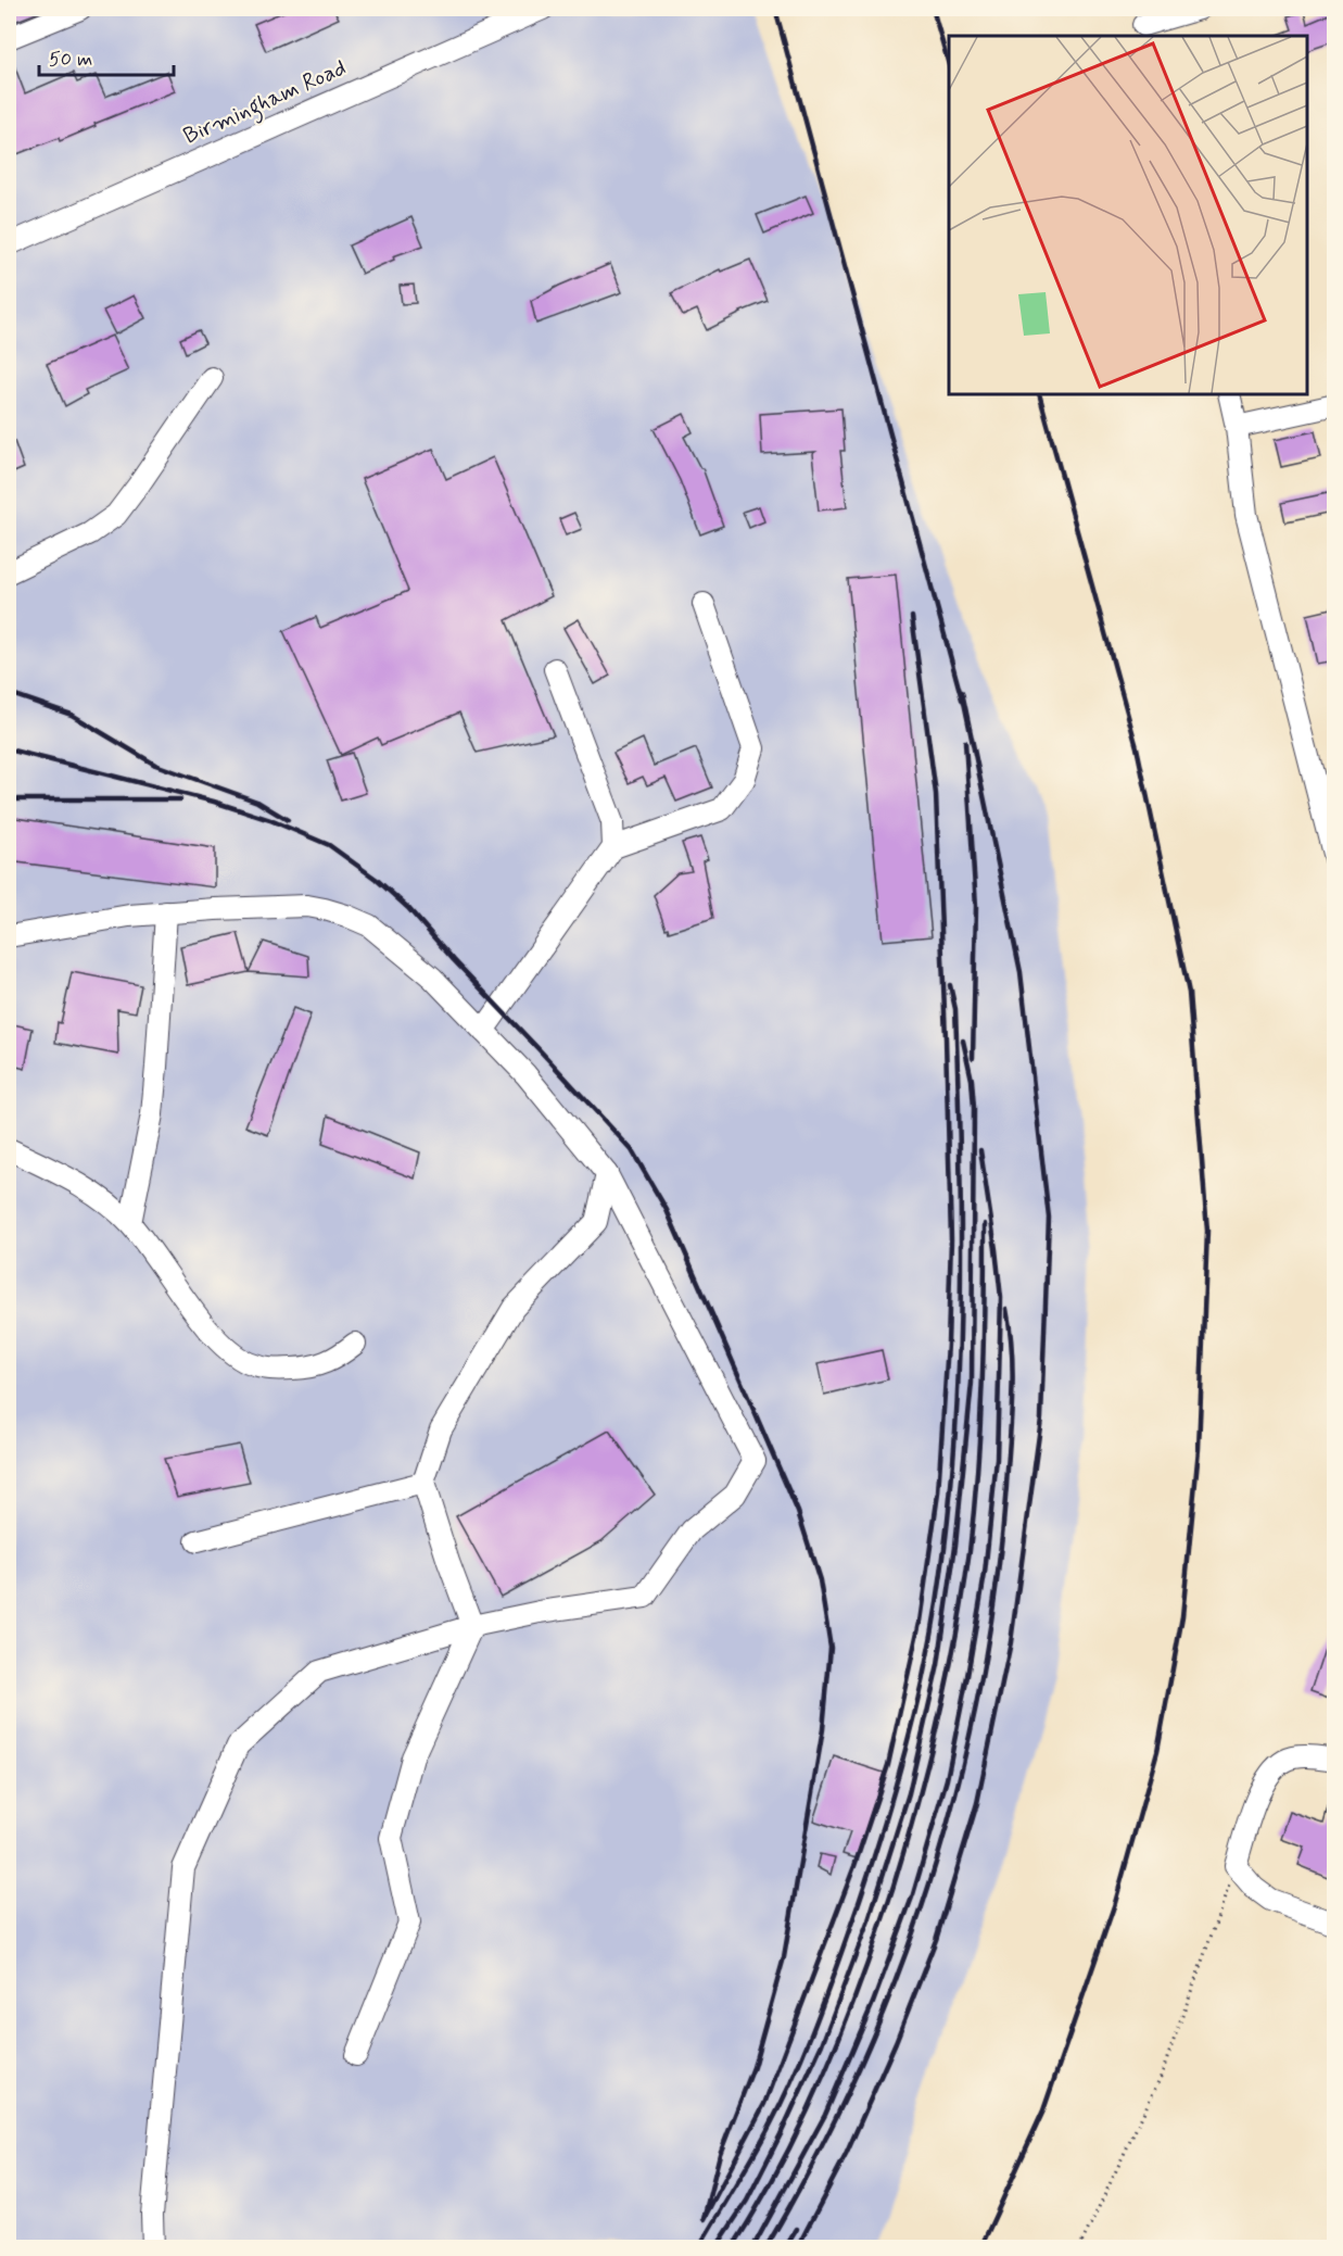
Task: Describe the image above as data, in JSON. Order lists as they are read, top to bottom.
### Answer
{
  "streets": {
    "street": ["Birmingham Road"]
  },
  "scale_bar": "50 m"
}
